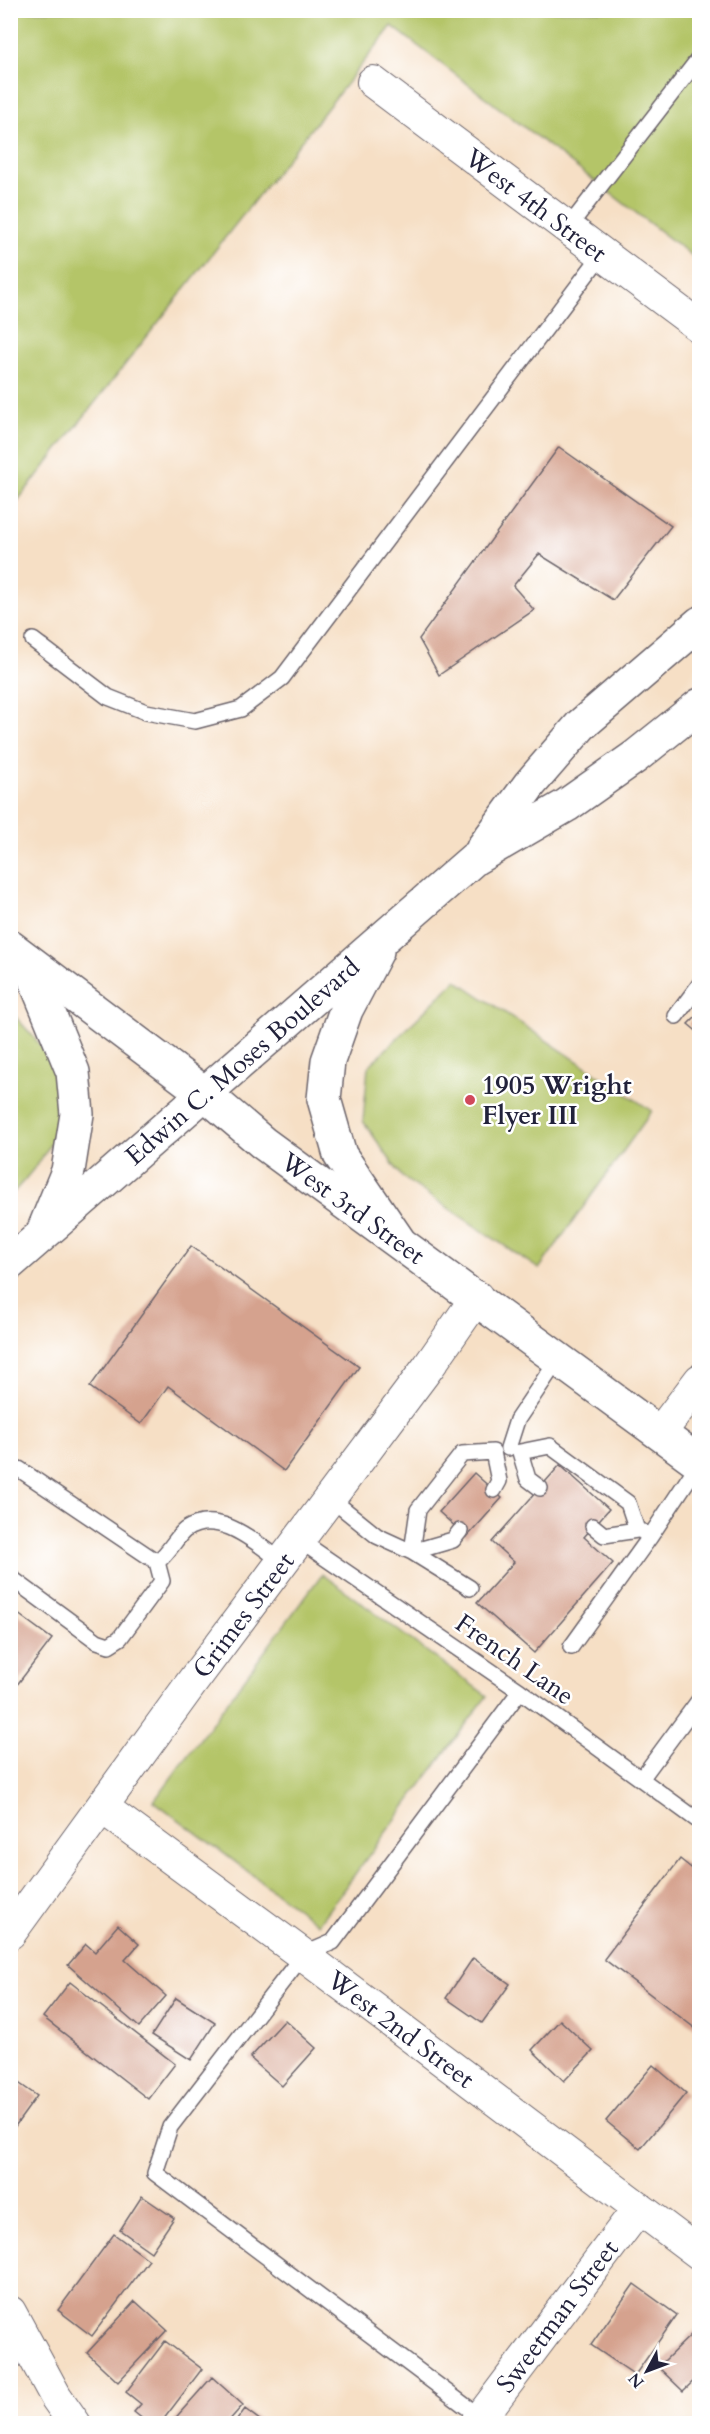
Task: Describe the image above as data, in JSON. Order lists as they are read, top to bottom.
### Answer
{
  "streets": {
    "main road": ["Edwin C. Moses Boulevard", "West 3rd Street"],
    "street": [
      "West 4th Street",
      "Grimes Street",
      "West 2nd Street",
      "Sweetman Street"
    ],
    "lane": ["French Lane"]
  },
  "crossings": [
    ["Edwin C. Moses Boulevard", "West 3rd Street"],
    ["West 3rd Street", "Grimes Street"],
    ["Grimes Street", "French Lane"],
    ["Grimes Street", "West 2nd Street"],
    ["West 2nd Street", "Sweetman Street"]
  ],
  "places": ["1905 Wright Flyer III"],
  "north": "bottom left"
}
